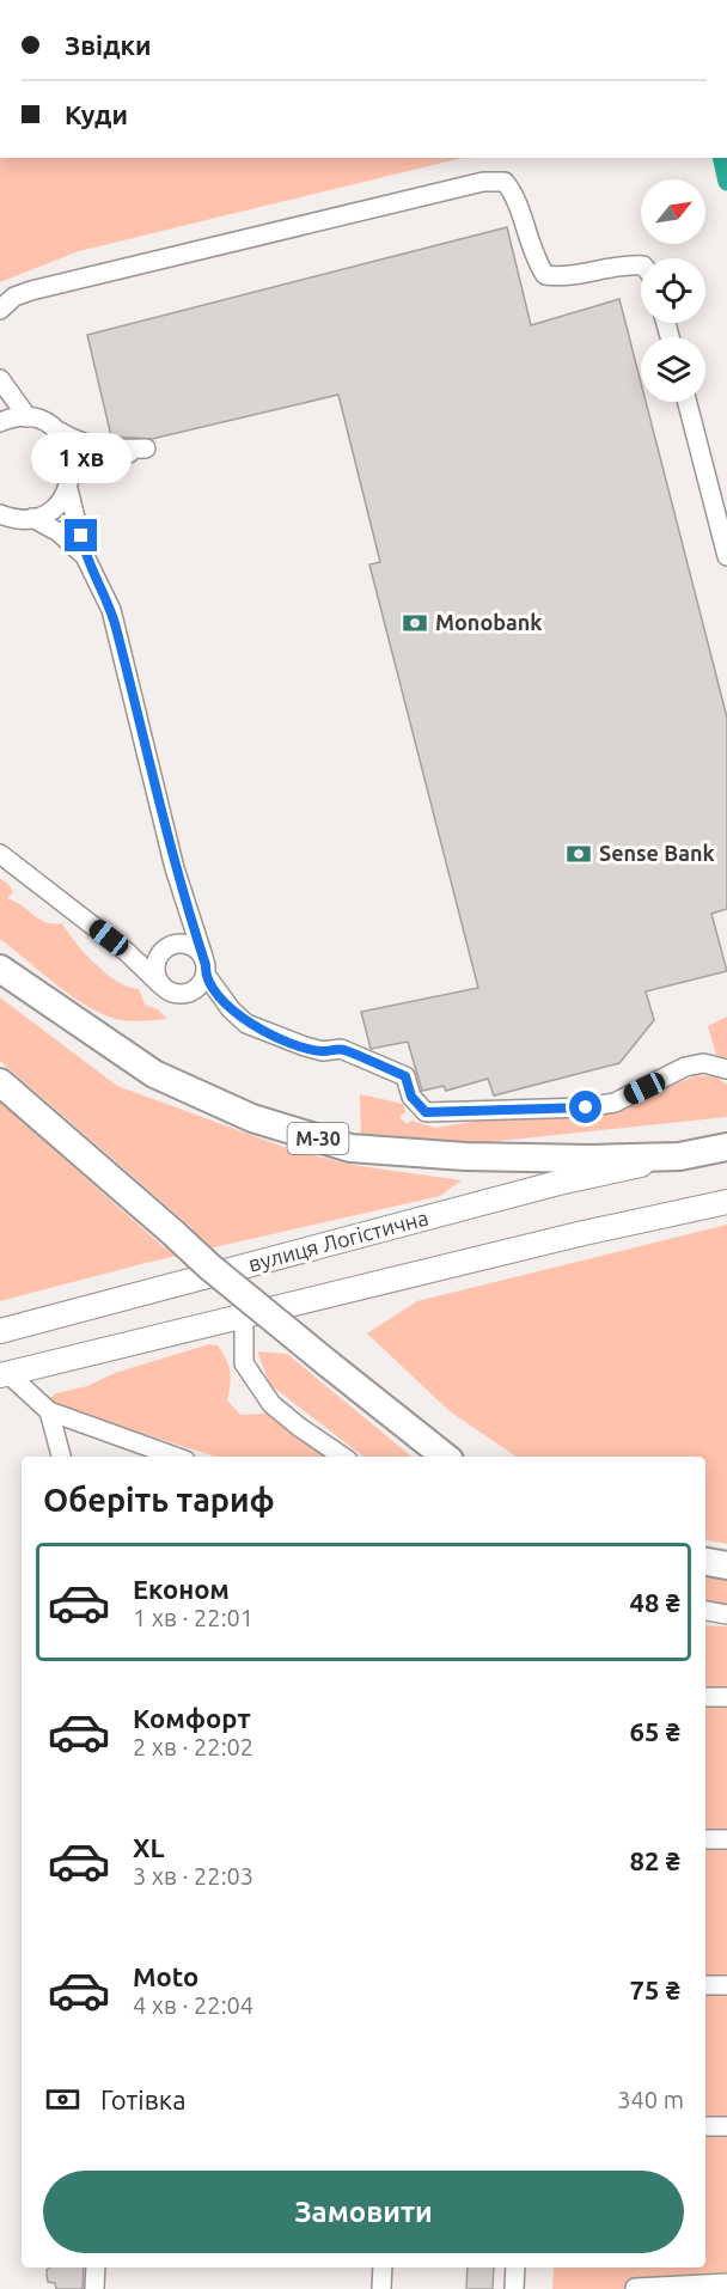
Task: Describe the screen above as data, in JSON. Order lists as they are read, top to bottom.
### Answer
{
  "streets": {
    "highway": ["М-30"],
    "main road": ["вулиця Логістична"]
  },
  "crossings": [
    ["М-30", "вулиця Логістична"]
  ],
  "places": {
    "bank": ["Monobank", "Sense Bank"]
  },
  "north": "top right",
  "page": {
    "banner": ["Звідки", "Куди"],
    "bubble": "1 хв",
    "heading": "Оберіть тариф",
    "list": [
      {
        "name": "Економ",
        "note": "1 хв · 22:01",
        "value": "48 ₴"
      },
      {
        "name": "Комфорт",
        "note": "2 хв · 22:02",
        "value": "65 ₴"
      },
      {
        "name": "XL",
        "note": "3 хв · 22:03",
        "value": "82 ₴"
      },
      {
        "name": "Moto",
        "note": "4 хв · 22:04",
        "value": "75 ₴"
      }
    ],
    "pay": ["Готівка", "340 m"],
    "buttons": "Замовити"
  }
}
